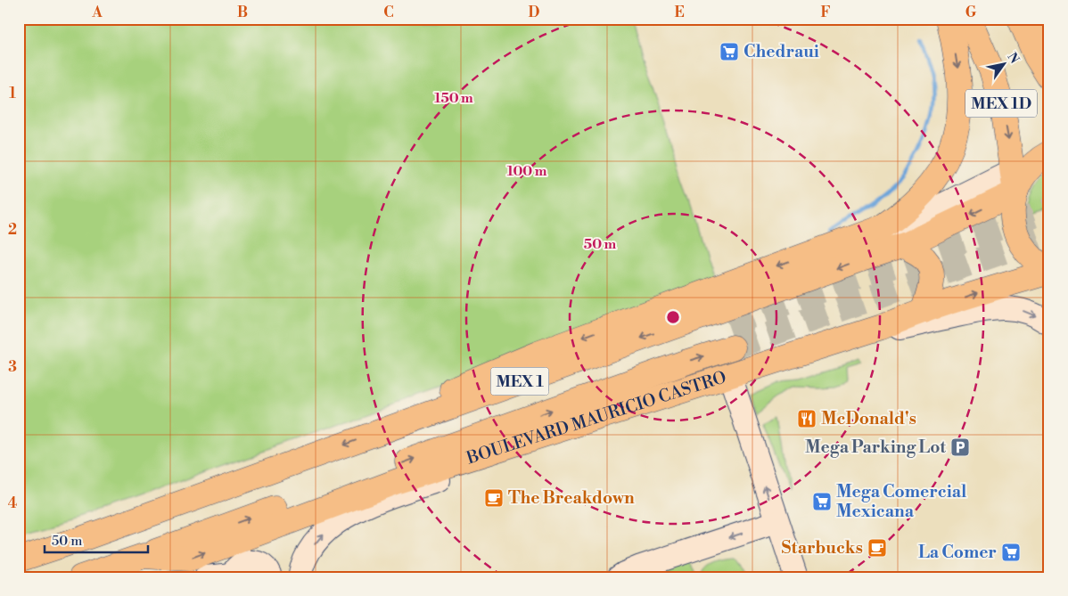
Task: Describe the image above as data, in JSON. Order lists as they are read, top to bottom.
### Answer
{
  "streets": {
    "highway": ["MEX 1D", "MEX 1", "BOULEVARD MAURICIO CASTRO"]
  },
  "crossings": [
    ["MEX 1D", "MEX 1"]
  ],
  "places": {
    "supermarket": ["Chedraui", "Mega Comercial Mexicana", "La Comer"],
    "restaurant": ["McDonald's"],
    "parking": ["Mega Parking Lot"],
    "cafe": ["The Breakdown", "Starbucks"]
  },
  "scale_bar": "50 m",
  "north": "top right",
  "grid": {
    "columns": [
      "A",
      "B",
      "C",
      "D",
      "E",
      "F",
      "G"
    ],
    "rows": [
      "1",
      "2",
      "3",
      "4"
    ]
  },
  "rings": ["150 m", "100 m", "50 m"]
}
